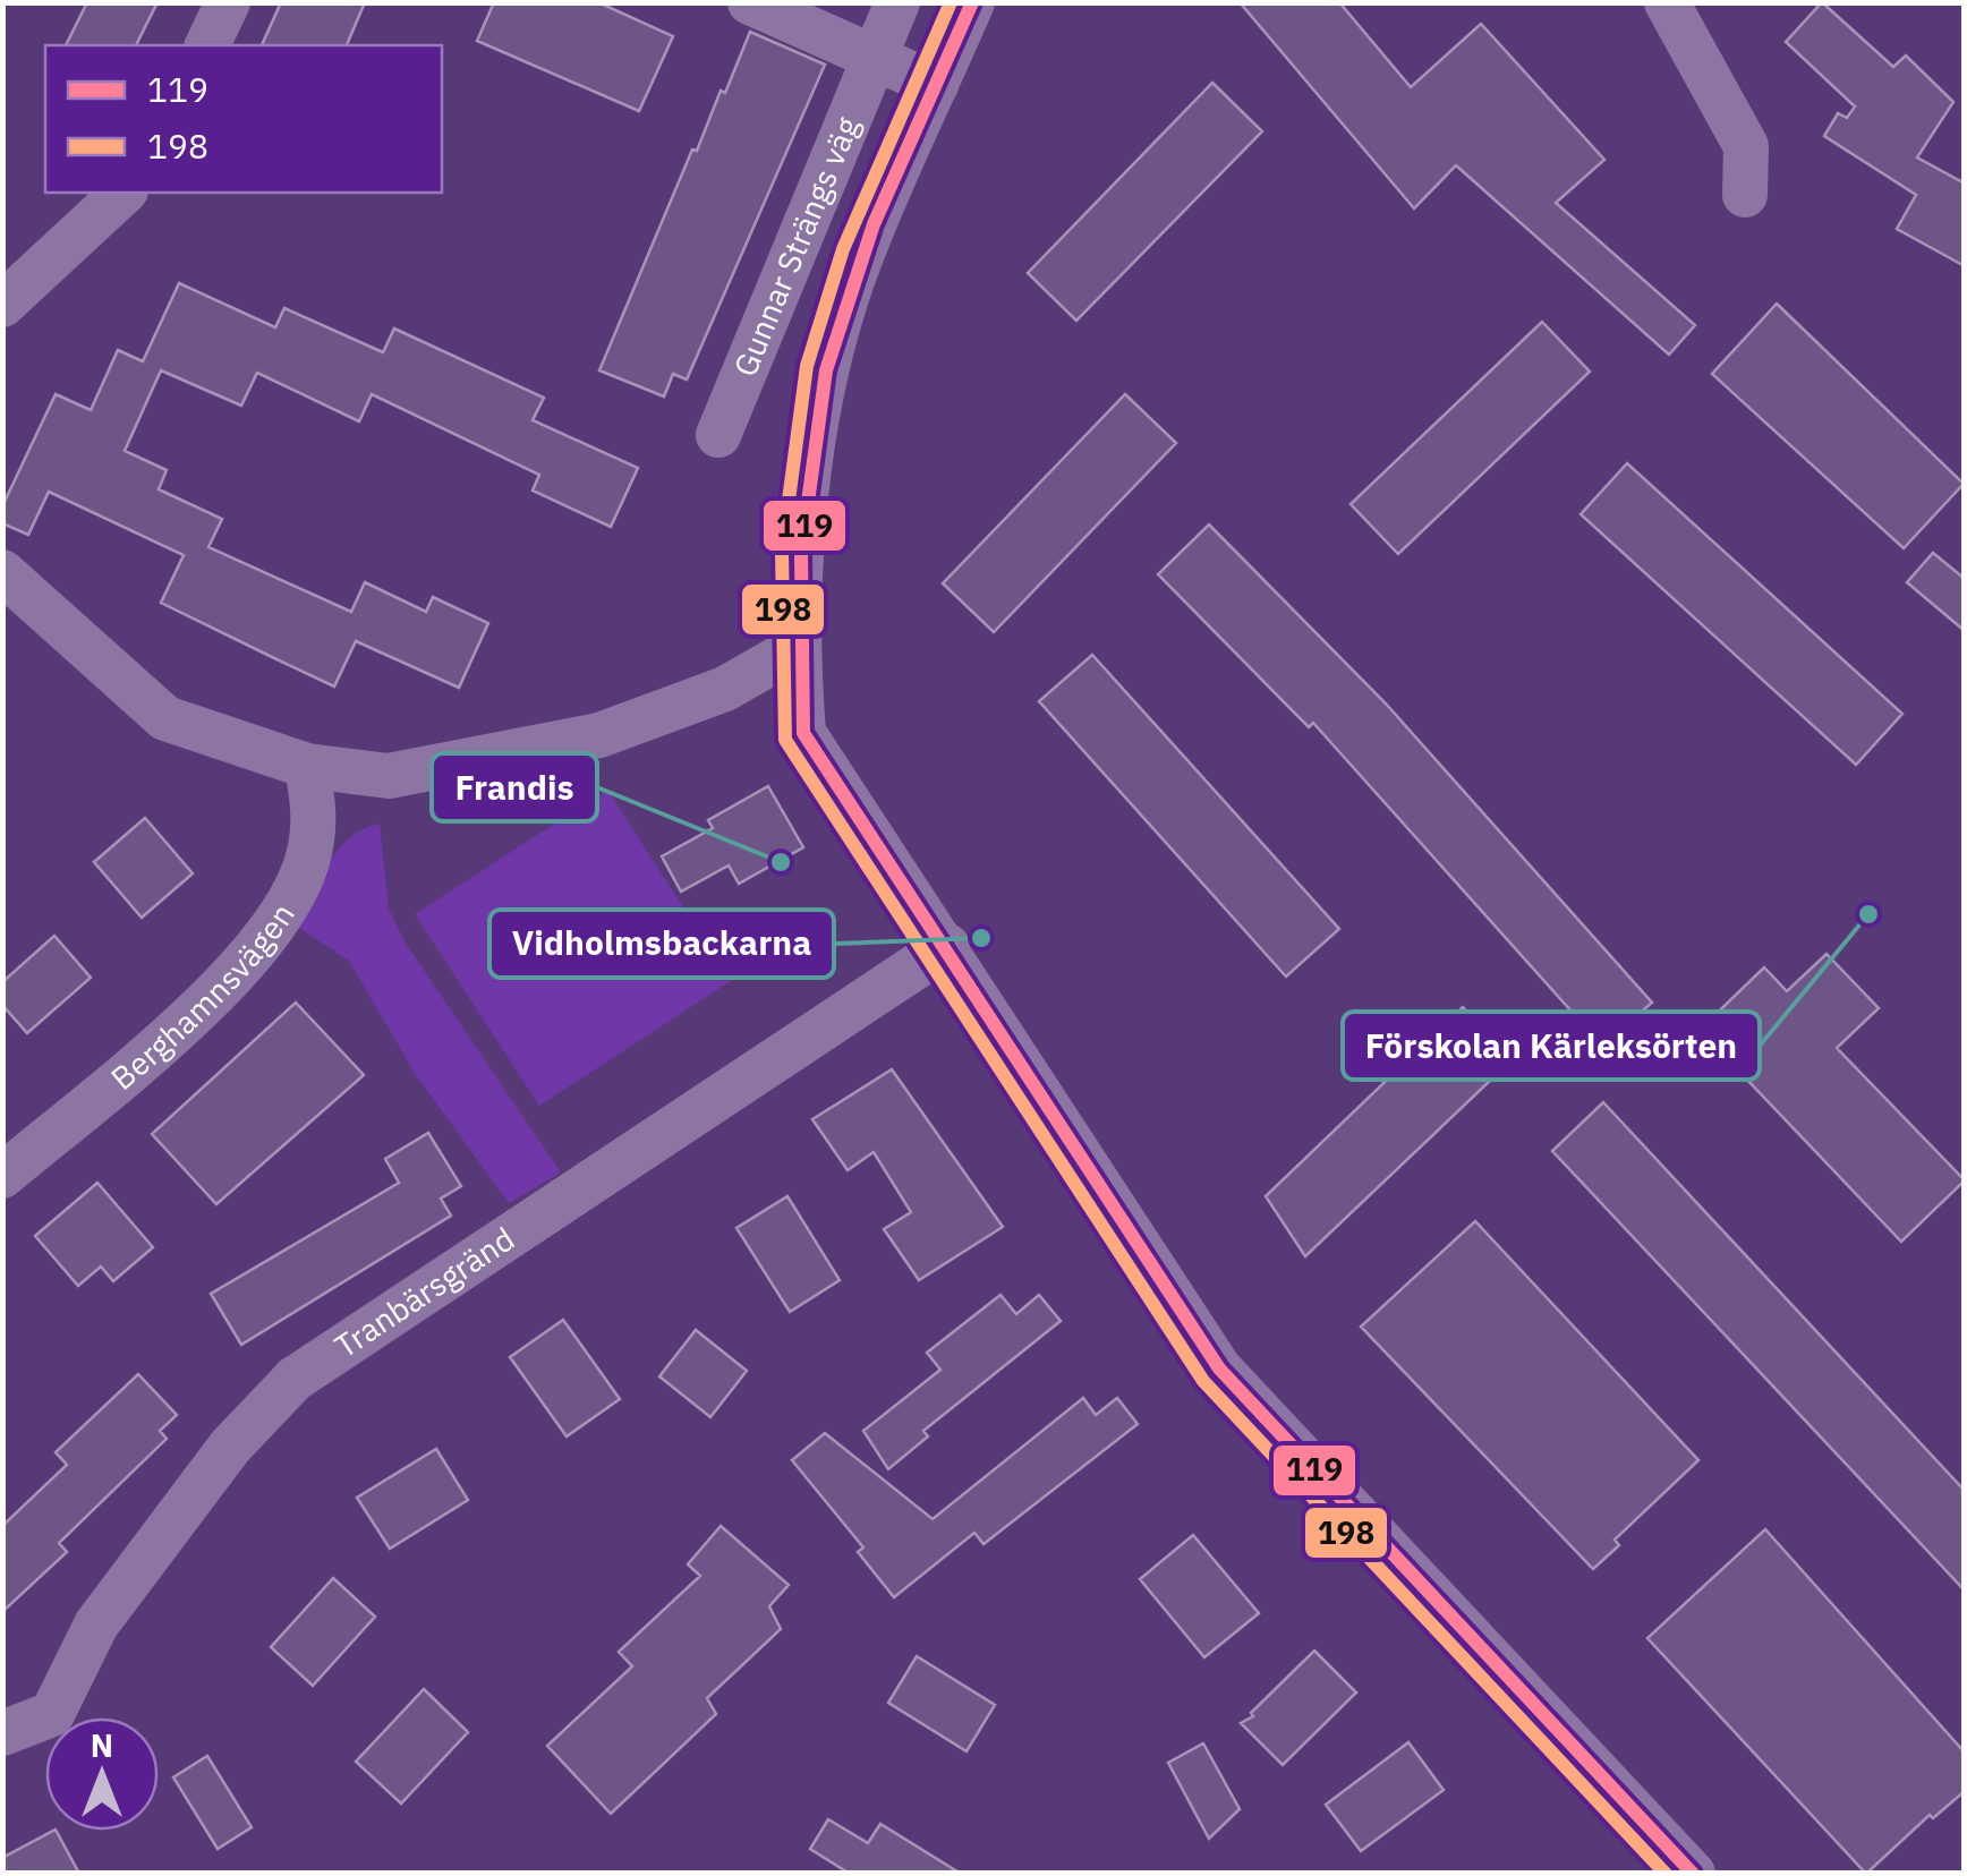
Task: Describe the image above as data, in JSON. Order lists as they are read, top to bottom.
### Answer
{
  "streets": {
    "street": ["Gunnar Strängs väg", "Berghamnsvägen", "Tranbärsgränd"]
  },
  "places": ["Frandis", "Förskolan Kärleksörten", "Vidholmsbackarna"],
  "lines": ["transit line 119", "transit line 198"],
  "legend": ["119", "198"],
  "north": "top"
}
